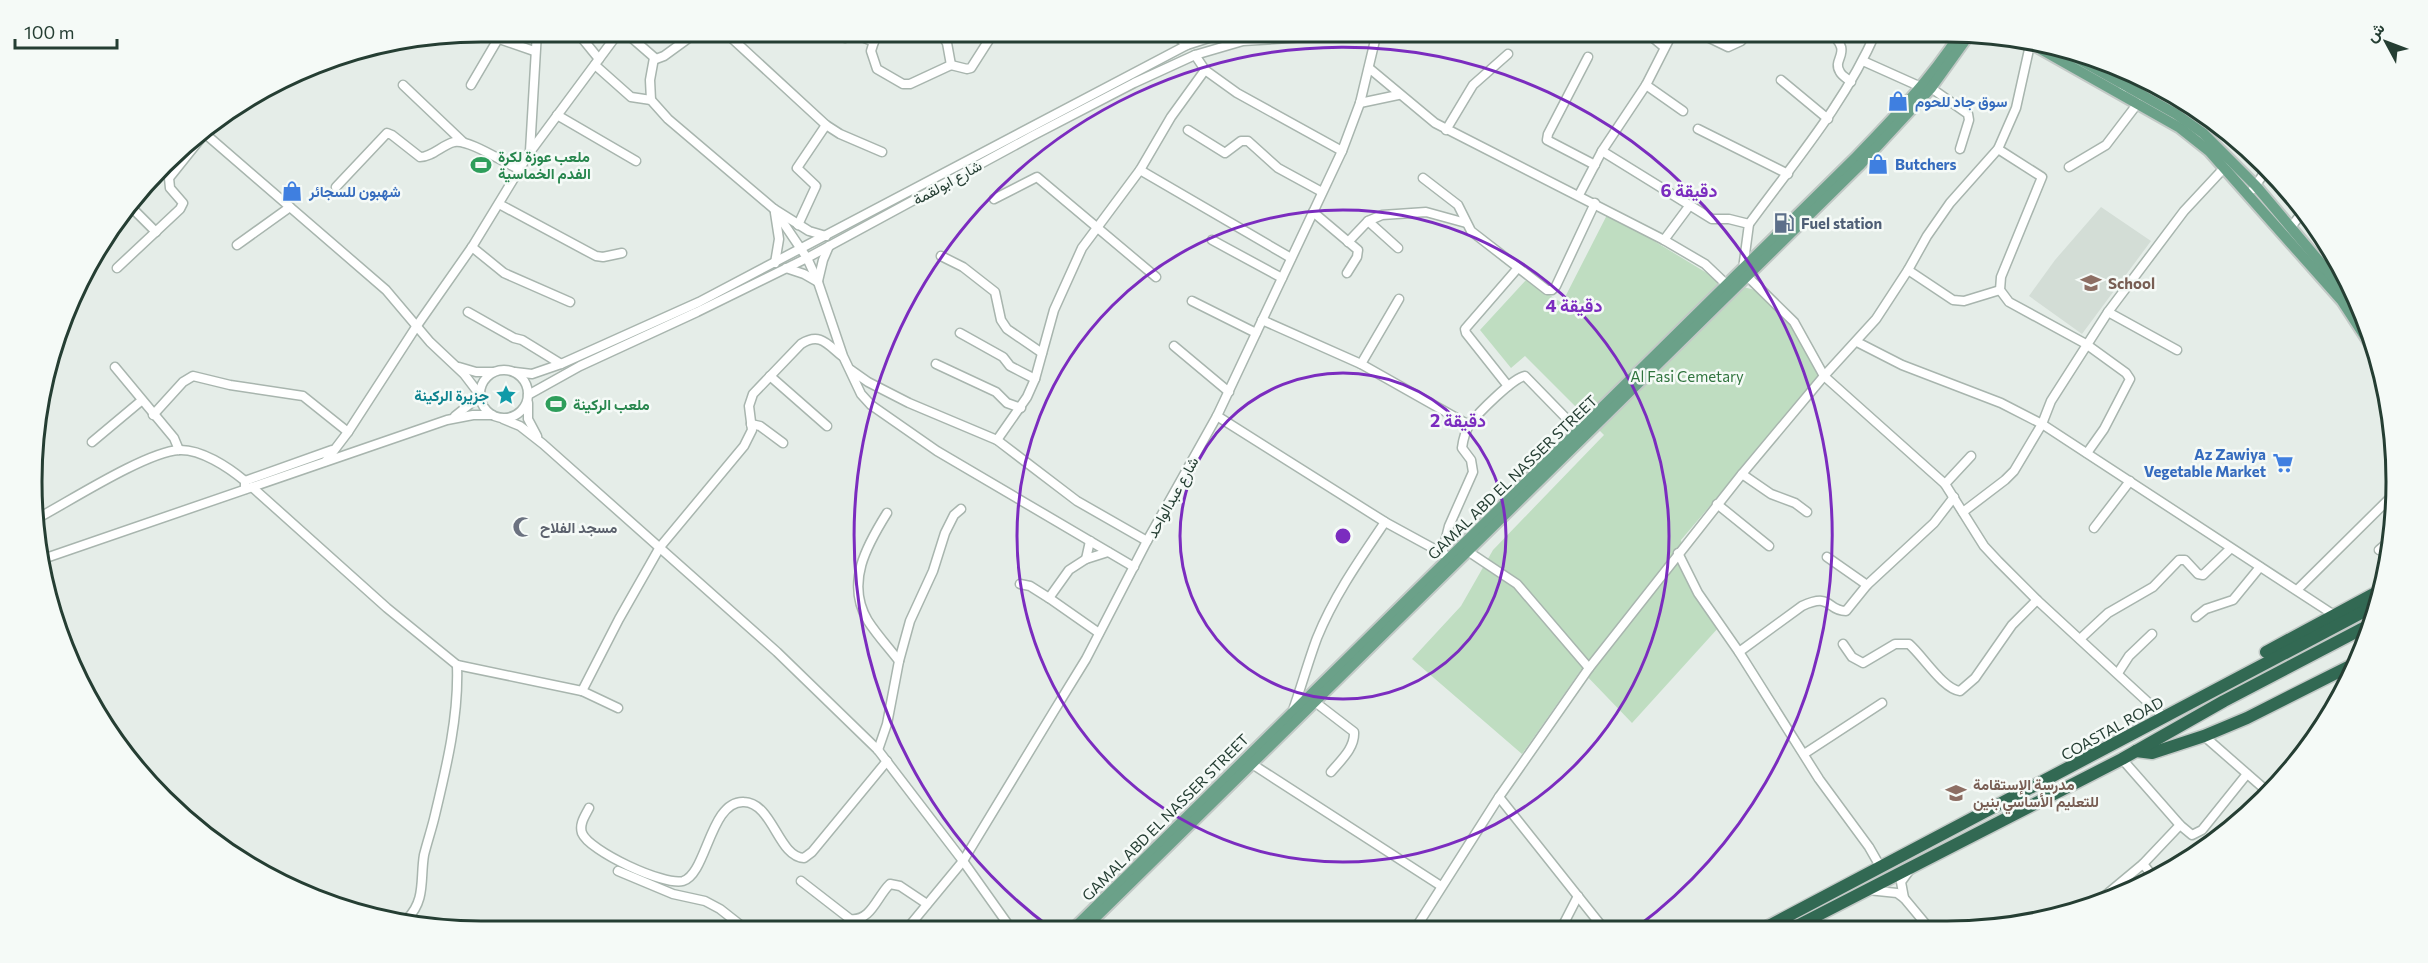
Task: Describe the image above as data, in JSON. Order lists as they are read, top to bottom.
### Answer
{
  "streets": {
    "highway": ["COASTAL ROAD"],
    "main road": ["GAMAL ABD EL NASSER STREET"],
    "street": ["شارع ابولقمة", "شارع عبدالواحد"]
  },
  "parks": ["Al Fasi Cemetary"],
  "places": {
    "shop": ["سوق جاد للحوم", "Butchers", "شهبون للسجائر"],
    "sports": ["ملعب عوزة لكرة الفدم الخماسية", "ملعب الركينة"],
    "fuel station": ["Fuel station"],
    "school or university": ["School", "مدرسة اﻹستقامة للتعليم اﻷساسي بنين"],
    "place": ["جزيرة الركينة"],
    "supermarket": ["Az Zawiya Vegetable Market"],
    "mosque": ["مسجد الفلاح"]
  },
  "scale_bar": "100 m",
  "north": "top left",
  "rings": ["6 دقيقة", "4 دقيقة", "2 دقيقة"]
}
